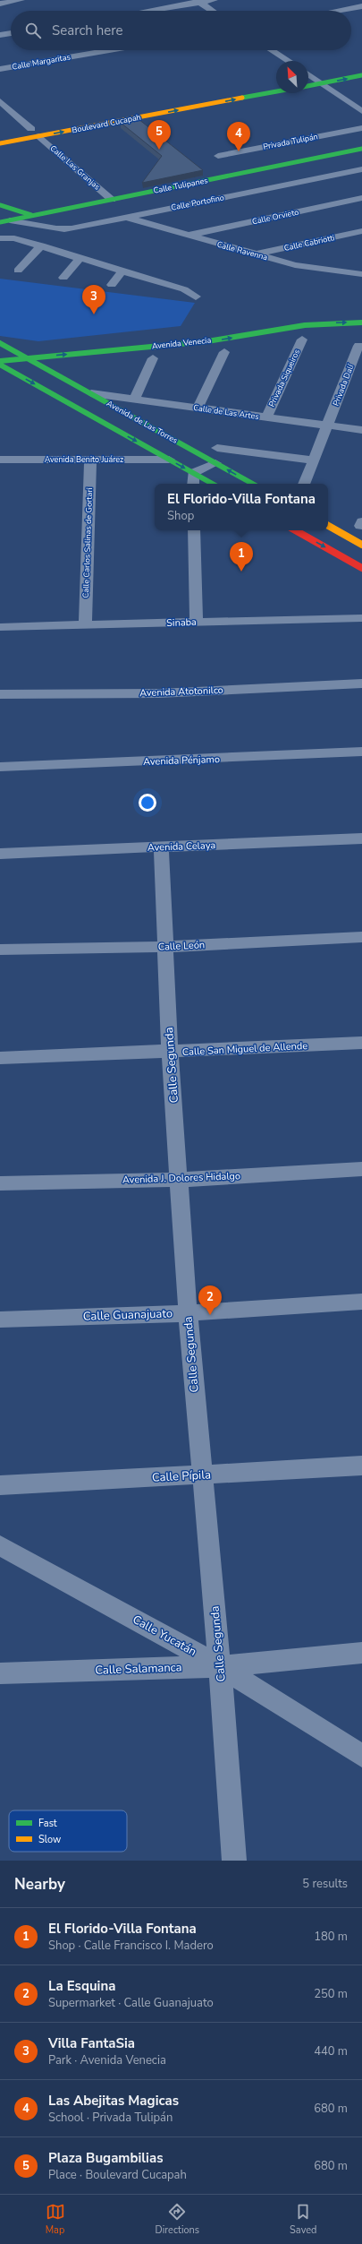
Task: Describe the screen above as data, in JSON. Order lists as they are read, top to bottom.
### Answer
{
  "streets": {
    "main road": [
      "Boulevard Cucapah",
      "Calle Tulipanes",
      "Avenida Venecia",
      "Avenida de Las Torres"
    ],
    "street": [
      "Calle Margaritas",
      "Privada Tulipán",
      "Calle Las Granjas",
      "Calle Portofino",
      "Calle Orvieto",
      "Calle Cabriotti",
      "Calle Ravenna",
      "Privada Siqueiros",
      "Privada Dalí",
      "Calle de Las Artes",
      "Avenida Benito Juárez",
      "Calle Carlos Salinas de Gortari",
      "Sinaba",
      "Avenida Atotonilco",
      "Avenida Pénjamo",
      "Avenida Celaya",
      "Calle León",
      "Calle San Miguel de Allende",
      "Calle Segunda",
      "Avenida J. Dolores Hidalgo",
      "Calle Guanajuato",
      "Calle Pípila",
      "Calle Yucatán",
      "Calle Salamanca"
    ]
  },
  "crossings": [
    ["Boulevard Cucapah", "Calle Las Granjas"],
    ["Calle Las Granjas", "Calle Tulipanes"],
    ["Calle Tulipanes", "Calle Portofino"],
    ["Calle Portofino", "Calle Ravenna"],
    ["Calle Orvieto", "Calle Ravenna"],
    ["Calle Cabriotti", "Calle Ravenna"],
    ["Avenida Venecia", "Avenida de Las Torres"],
    ["Privada Siqueiros", "Calle de Las Artes"],
    ["Privada Dalí", "Calle de Las Artes"],
    ["Calle de Las Artes", "Avenida de Las Torres"],
    ["Avenida de Las Torres", "Avenida Benito Juárez"],
    ["Avenida Benito Juárez", "Calle Carlos Salinas de Gortari"],
    ["Calle Carlos Salinas de Gortari", "Sinaba"],
    ["Avenida Celaya", "Calle Segunda"],
    ["Calle León", "Calle Segunda"],
    ["Calle San Miguel de Allende", "Calle Segunda"],
    ["Calle Segunda", "Avenida J. Dolores Hidalgo"],
    ["Calle Segunda", "Calle Guanajuato"],
    ["Calle Segunda", "Calle Pípila"],
    ["Calle Segunda", "Calle Yucatán"],
    ["Calle Segunda", "Calle Salamanca"],
    ["Calle Yucatán", "Calle Salamanca"]
  ],
  "one_way": ["Avenida Venecia"],
  "legend": ["Fast", "Slow"],
  "north": "top left",
  "page": {
    "search": "Search here",
    "pins": [
      "5",
      "4",
      "3",
      "1",
      "2"
    ],
    "popup": ["El Florido-Villa Fontana", "Shop"],
    "heading": ["Nearby", "5 results"],
    "list": [
      {
        "mark": "1",
        "name": "El Florido-Villa Fontana",
        "note": "Shop · Calle Francisco I. Madero",
        "value": "180 m"
      },
      {
        "mark": "2",
        "name": "La Esquina",
        "note": "Supermarket · Calle Guanajuato",
        "value": "250 m"
      },
      {
        "mark": "3",
        "name": "Villa FantaSia",
        "note": "Park · Avenida Venecia",
        "value": "440 m"
      },
      {
        "mark": "4",
        "name": "Las Abejitas Magicas",
        "note": "School · Privada Tulipán",
        "value": "680 m"
      },
      {
        "mark": "5",
        "name": "Plaza Bugambilias",
        "note": "Place · Boulevard Cucapah",
        "value": "680 m"
      }
    ],
    "nav": ["Map", "Directions", "Saved"]
  }
}
